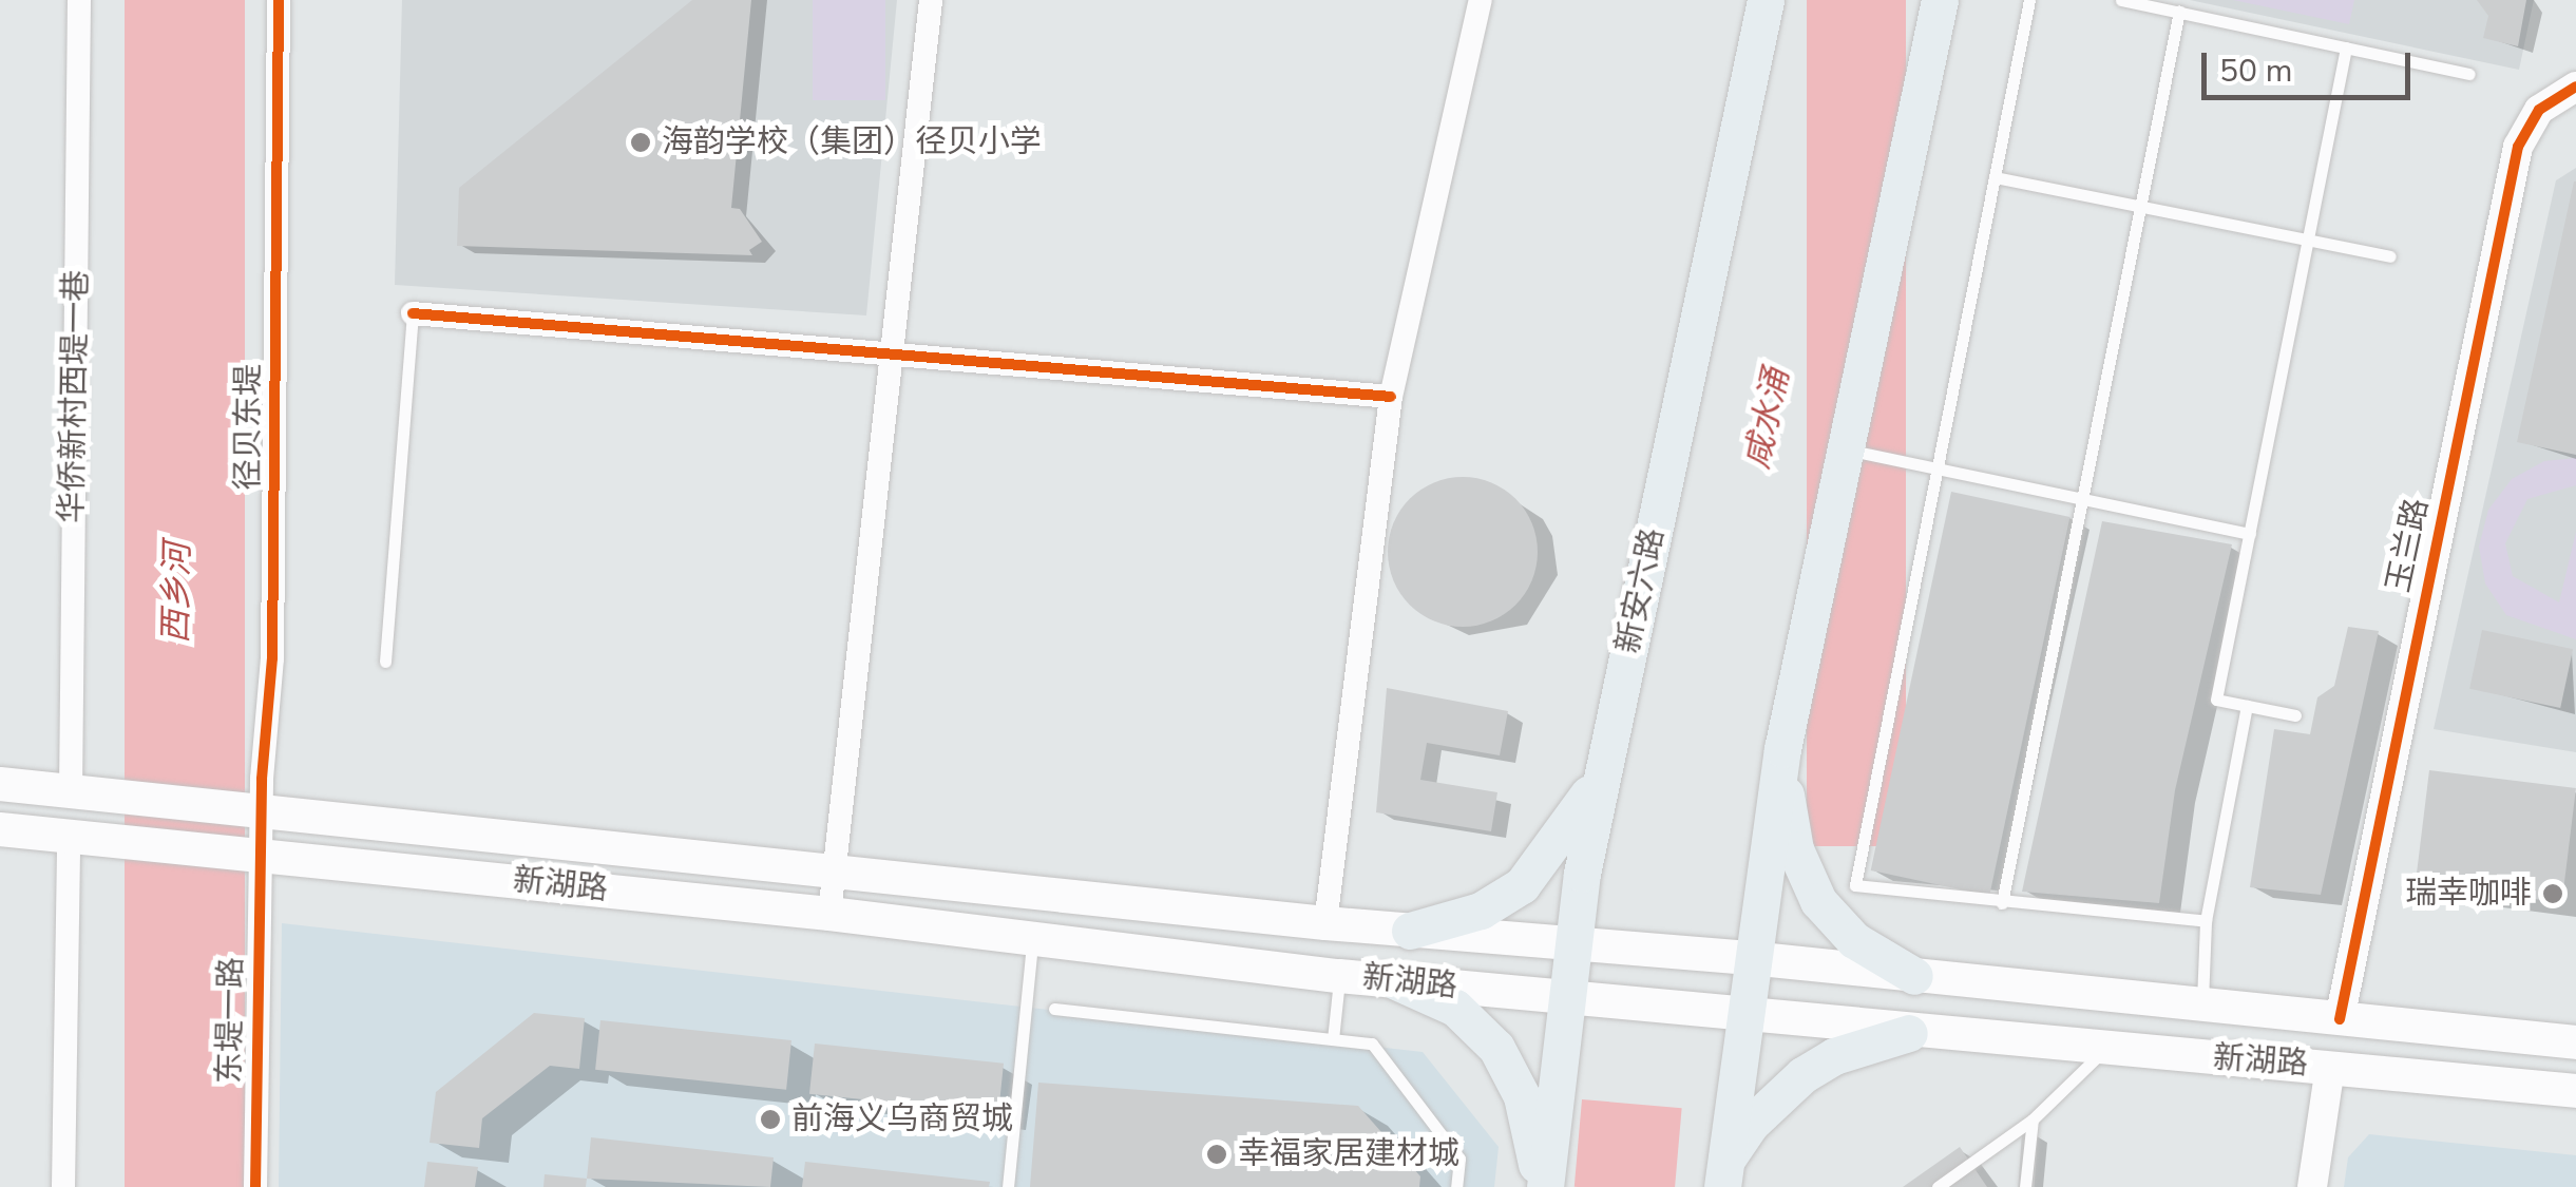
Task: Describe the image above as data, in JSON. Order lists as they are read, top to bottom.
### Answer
{
  "streets": {
    "main road": ["新安六路", "新湖路"],
    "street": [
      "华侨新村西堤一巷",
      "径贝东堤",
      "玉兰路",
      "东堤一路"
    ]
  },
  "crossings": [
    ["华侨新村西堤一巷", "新湖路"],
    ["径贝东堤", "新湖路"],
    ["径贝东堤", "东堤一路"],
    ["玉兰路", "新湖路"],
    ["新安六路", "新湖路"],
    ["新湖路", "东堤一路"]
  ],
  "water": ["咸水涌", "西乡河"],
  "places": [
    "海韵学校（集团）径贝小学",
    "瑞幸咖啡",
    "前海义乌商贸城",
    "幸福家居建材城"
  ],
  "scale_bar": "50 m"
}
